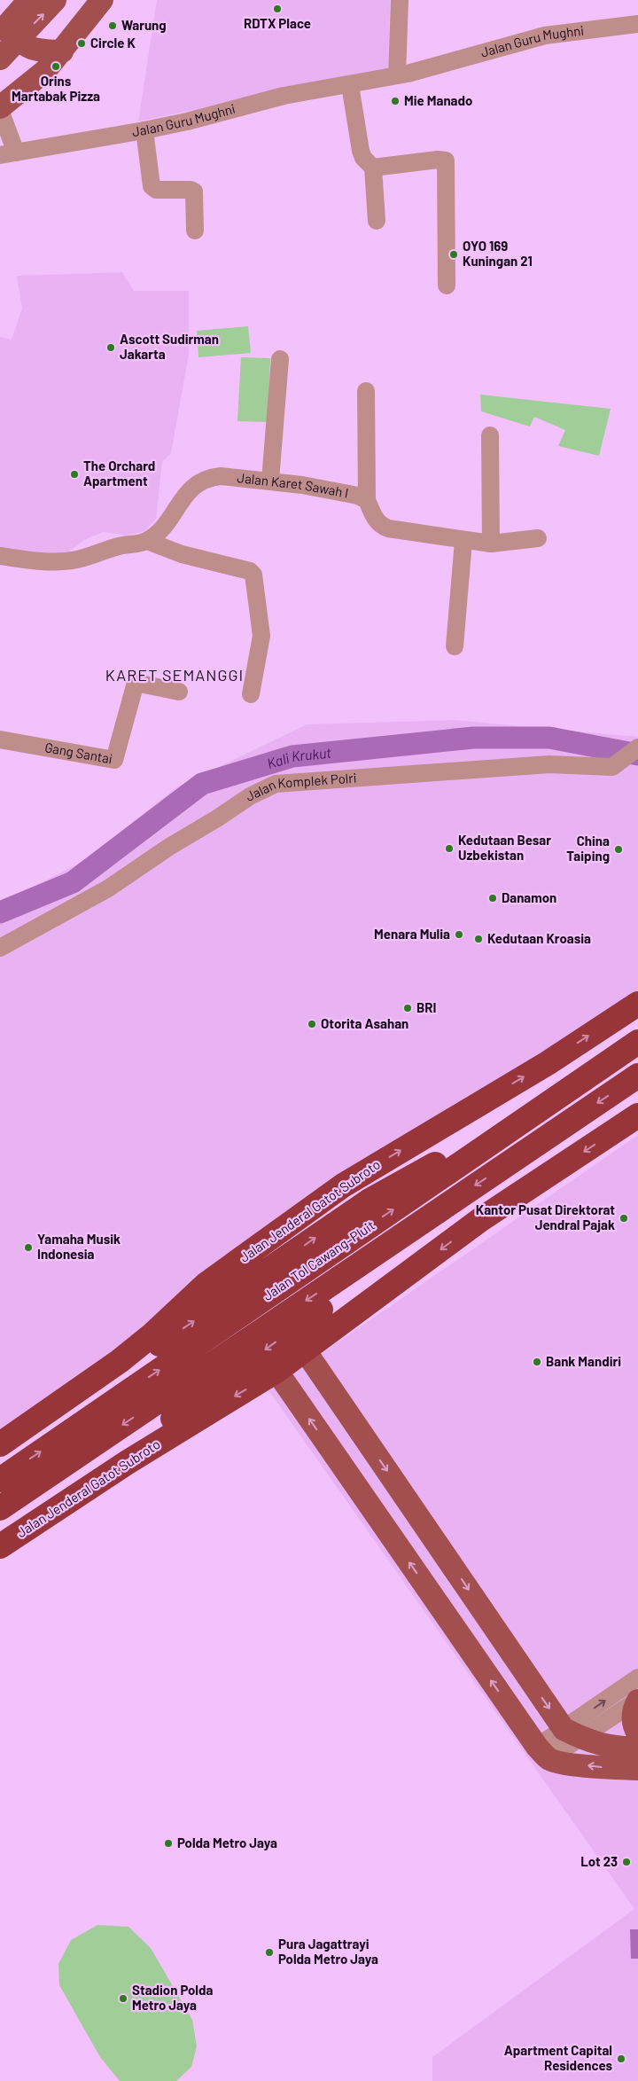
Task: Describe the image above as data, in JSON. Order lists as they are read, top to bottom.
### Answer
{
  "streets": {
    "highway": ["Jalan Jenderal Gatot Subroto", "Jalan Tol Cawang–Pluit"],
    "street": [
      "Jalan Guru Mughni",
      "Jalan Karet Sawah I",
      "Gang Santai",
      "Jalan Komplek Polri"
    ]
  },
  "districts": ["KARET SEMANGGI"],
  "water": ["Kali Krukut"],
  "places": [
    "RDTX Place",
    "Warung",
    "Circle K",
    "Orins Martabak Pizza",
    "Mie Manado",
    "OYO 169 Kuningan 21",
    "Ascott Sudirman Jakarta",
    "The Orchard Apartment",
    "Kedutaan Besar Uzbekistan",
    "China Taiping",
    "Danamon",
    "Menara Mulia",
    "Kedutaan Kroasia",
    "BRI",
    "Otorita Asahan",
    "Kantor Pusat Direktorat Jendral Pajak",
    "Yamaha Musik Indonesia",
    "Bank Mandiri",
    "Polda Metro Jaya",
    "Lot 23",
    "Pura Jagattrayi Polda Metro Jaya",
    "Stadion Polda Metro Jaya",
    "Apartment Capital Residences"
  ]
}
